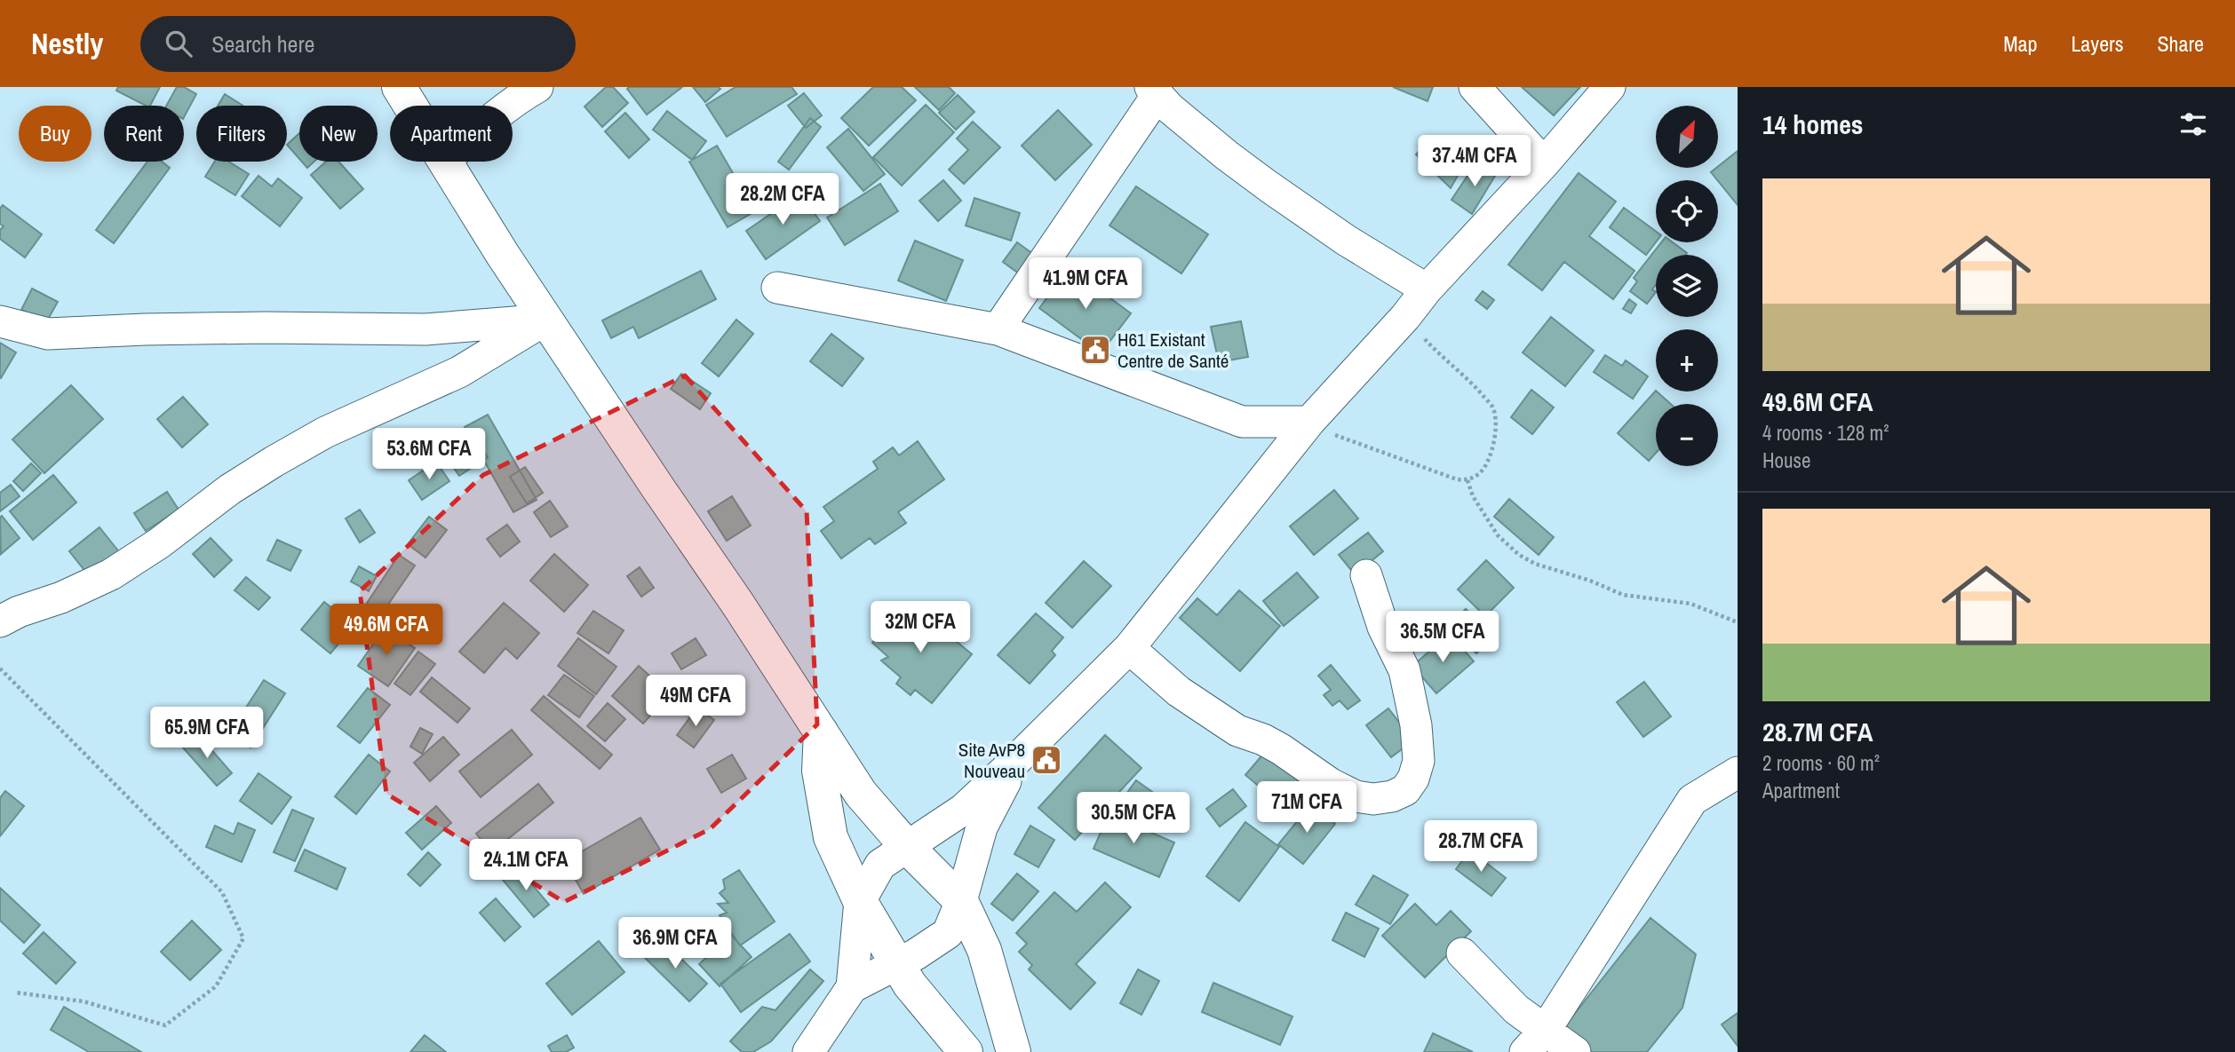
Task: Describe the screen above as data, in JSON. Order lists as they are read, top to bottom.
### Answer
{
  "places": {
    "public building": ["H61 Existant Centre de Santé", "Site AvP8 Nouveau"]
  },
  "north": "top right",
  "page": {
    "header": "Nestly",
    "search": "Search here",
    "nav": ["Map", "Layers", "Share"],
    "heading": "14 homes",
    "map_buttons": ["+", "−"],
    "chip": [
      "Buy",
      "Rent",
      "Filters",
      "New",
      "Apartment"
    ],
    "price": [
      "37.4M CFA",
      "28.2M CFA",
      "41.9M CFA",
      "53.6M CFA",
      "32M CFA",
      "49.6M CFA",
      "36.5M CFA",
      "49M CFA",
      "65.9M CFA",
      "71M CFA",
      "30.5M CFA",
      "28.7M CFA",
      "24.1M CFA",
      "36.9M CFA"
    ],
    "list": [
      {
        "name": "49.6M CFA",
        "note": "4 rooms · 128 m² · House"
      },
      {
        "name": "28.7M CFA",
        "note": "2 rooms · 60 m² · Apartment"
      }
    ]
  }
}
